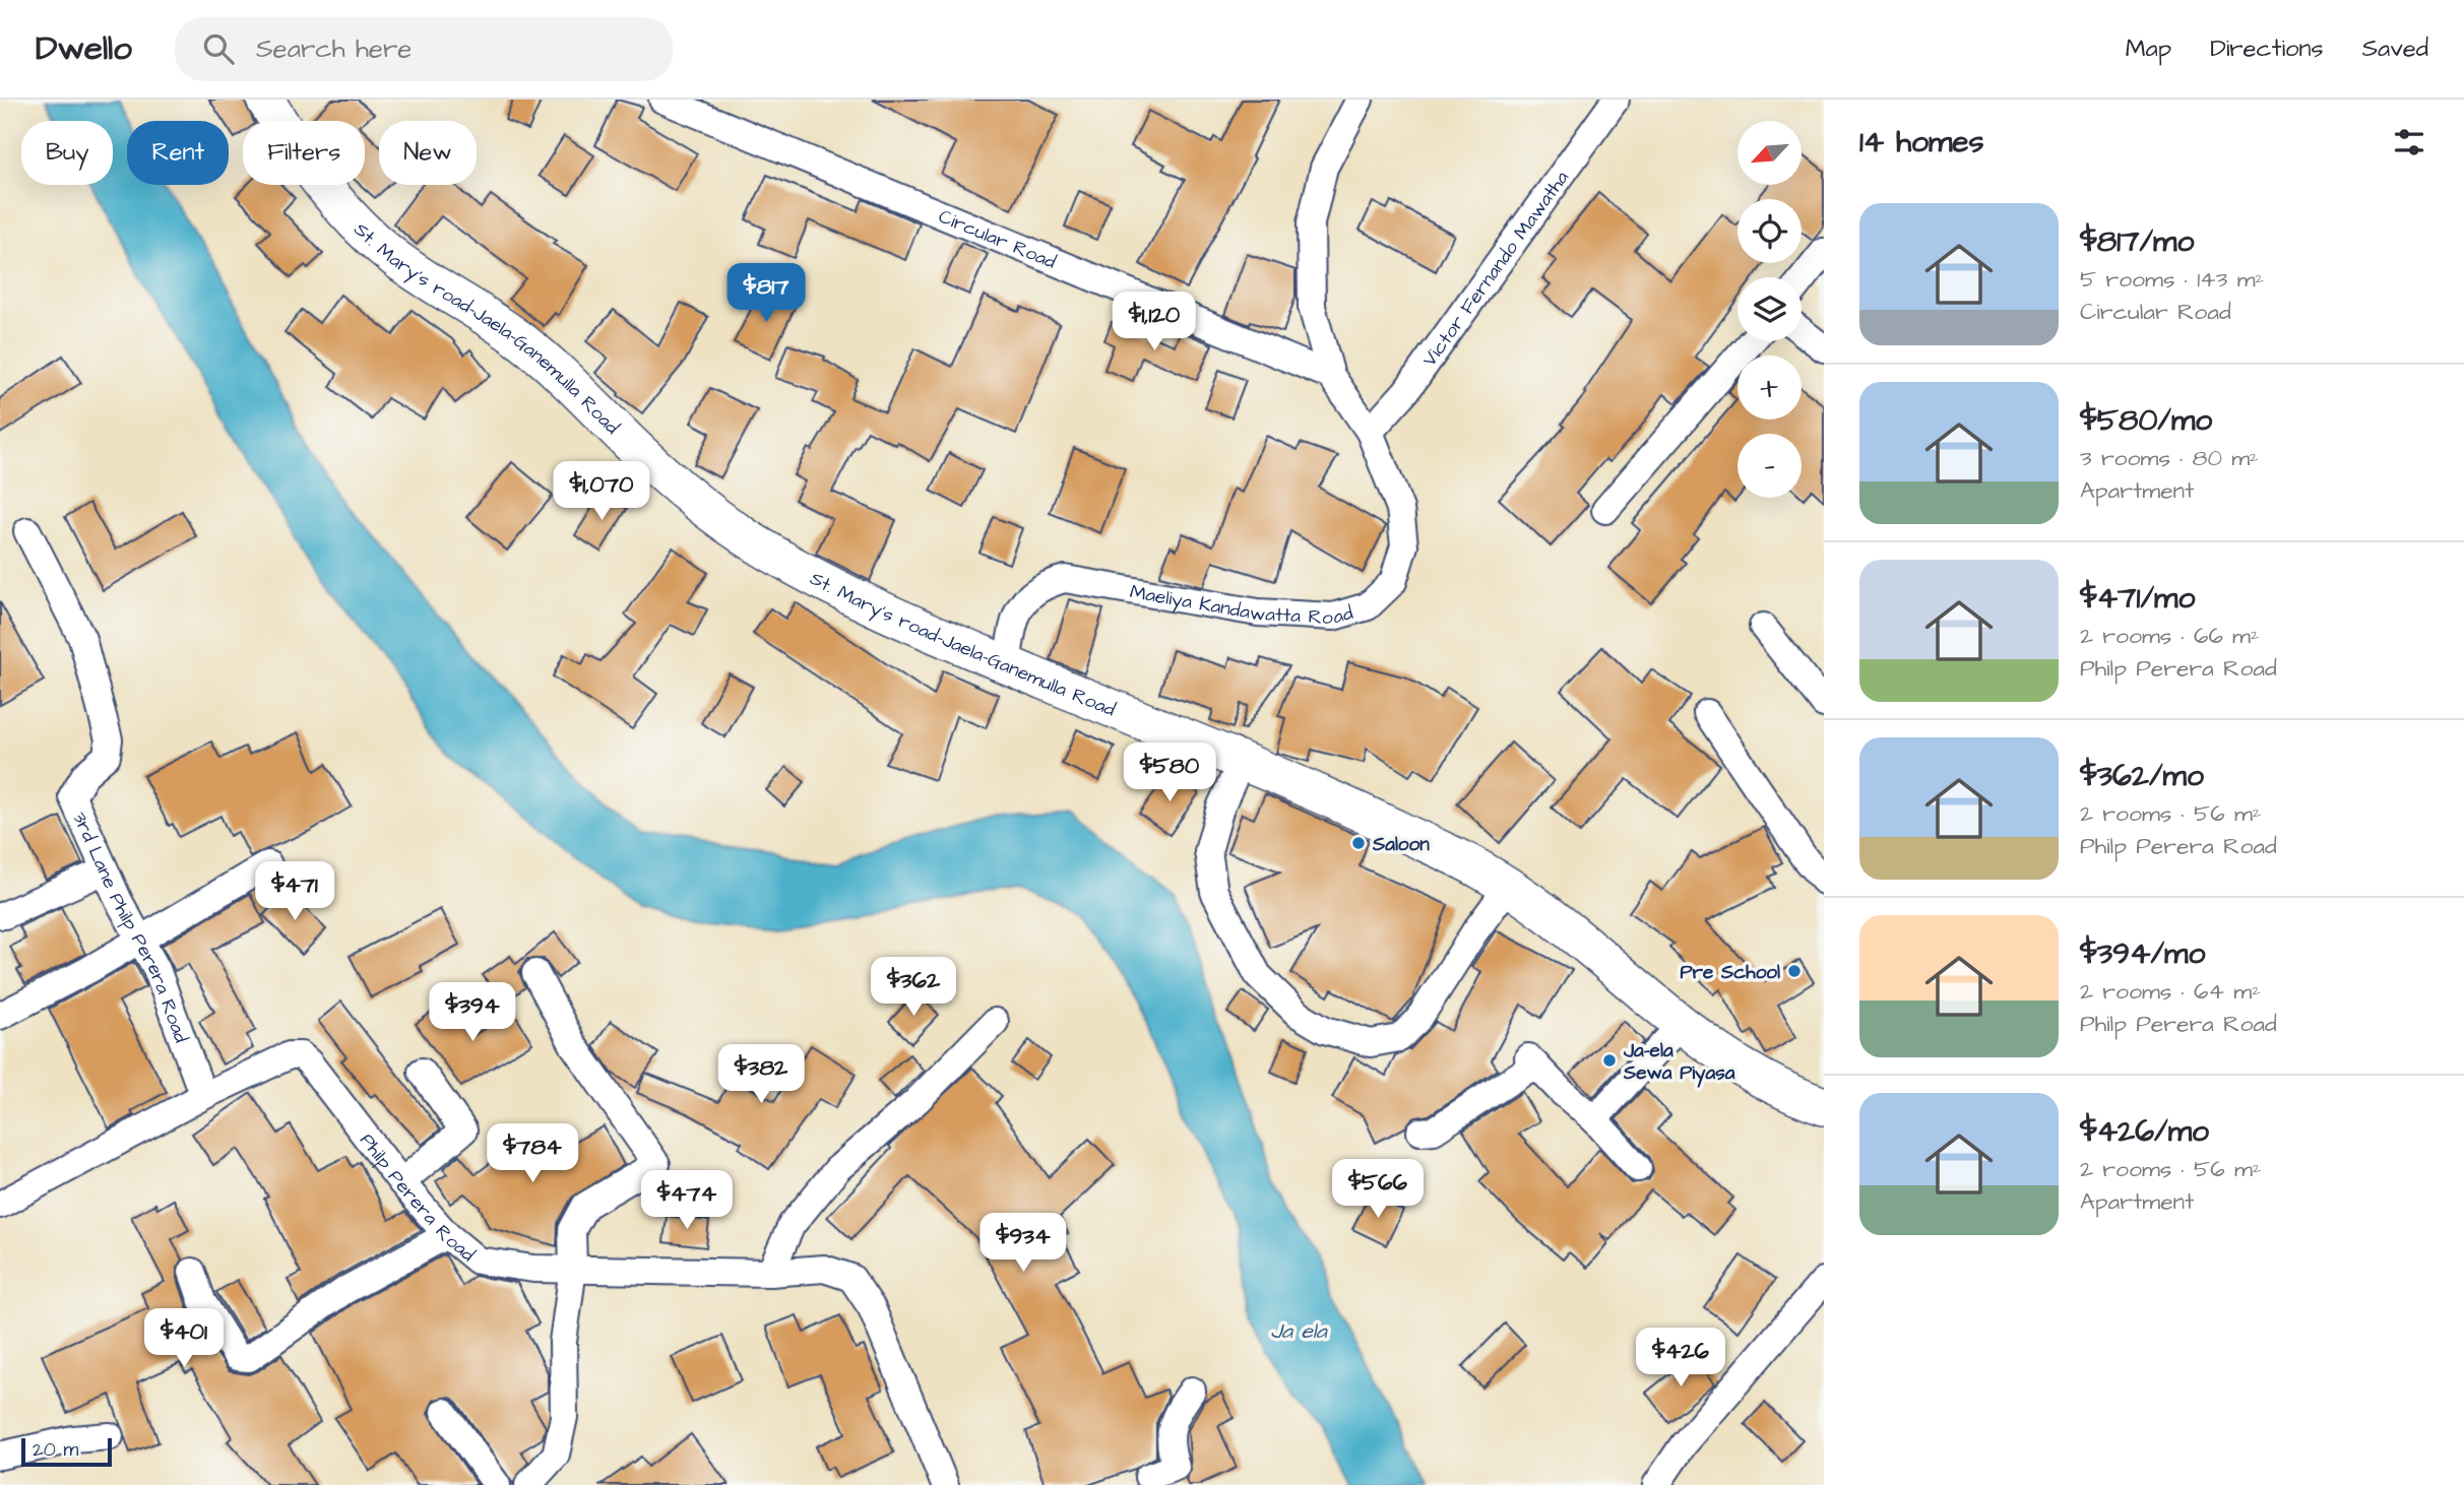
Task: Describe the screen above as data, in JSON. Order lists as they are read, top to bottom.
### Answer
{
  "streets": {
    "main road": ["St. Mary's road-Jaela-Ganemulla Road"],
    "street": [
      "Circular Road",
      "Victor Fernando Mawatha",
      "Maeliya Kandawatta Road",
      "3rd Lane Philp Perera Road",
      "Philp Perera Road"
    ]
  },
  "crossings": [
    ["Circular Road", "Maeliya Kandawatta Road"],
    ["Victor Fernando Mawatha", "Maeliya Kandawatta Road"],
    ["St. Mary's road-Jaela-Ganemulla Road", "Maeliya Kandawatta Road"],
    ["3rd Lane Philp Perera Road", "Philp Perera Road"]
  ],
  "water": ["Ja ela"],
  "places": ["Saloon", "Pre School", "Ja-ela Sewa Piyasa"],
  "scale_bar": "20 m",
  "north": "bottom left",
  "page": {
    "header": "Dwello",
    "search": "Search here",
    "nav": ["Map", "Directions", "Saved"],
    "heading": "14 homes",
    "map_buttons": ["+", "−"],
    "chip": [
      "Buy",
      "Rent",
      "Filters",
      "New"
    ],
    "list": [
      {
        "name": "$817/mo",
        "note": "5 rooms · 143 m² · Circular Road"
      },
      {
        "name": "$580/mo",
        "note": "3 rooms · 80 m² · Apartment"
      },
      {
        "name": "$471/mo",
        "note": "2 rooms · 66 m² · Philp Perera Road"
      },
      {
        "name": "$362/mo",
        "note": "2 rooms · 56 m² · Philp Perera Road"
      },
      {
        "name": "$394/mo",
        "note": "2 rooms · 64 m² · Philp Perera Road"
      },
      {
        "name": "$426/mo",
        "note": "2 rooms · 56 m² · Apartment"
      }
    ],
    "price": [
      "$817",
      "$1,120",
      "$1,070",
      "$580",
      "$471",
      "$362",
      "$394",
      "$382",
      "$784",
      "$566",
      "$474",
      "$934",
      "$401",
      "$426"
    ],
    "scale": "20 m"
  }
}
